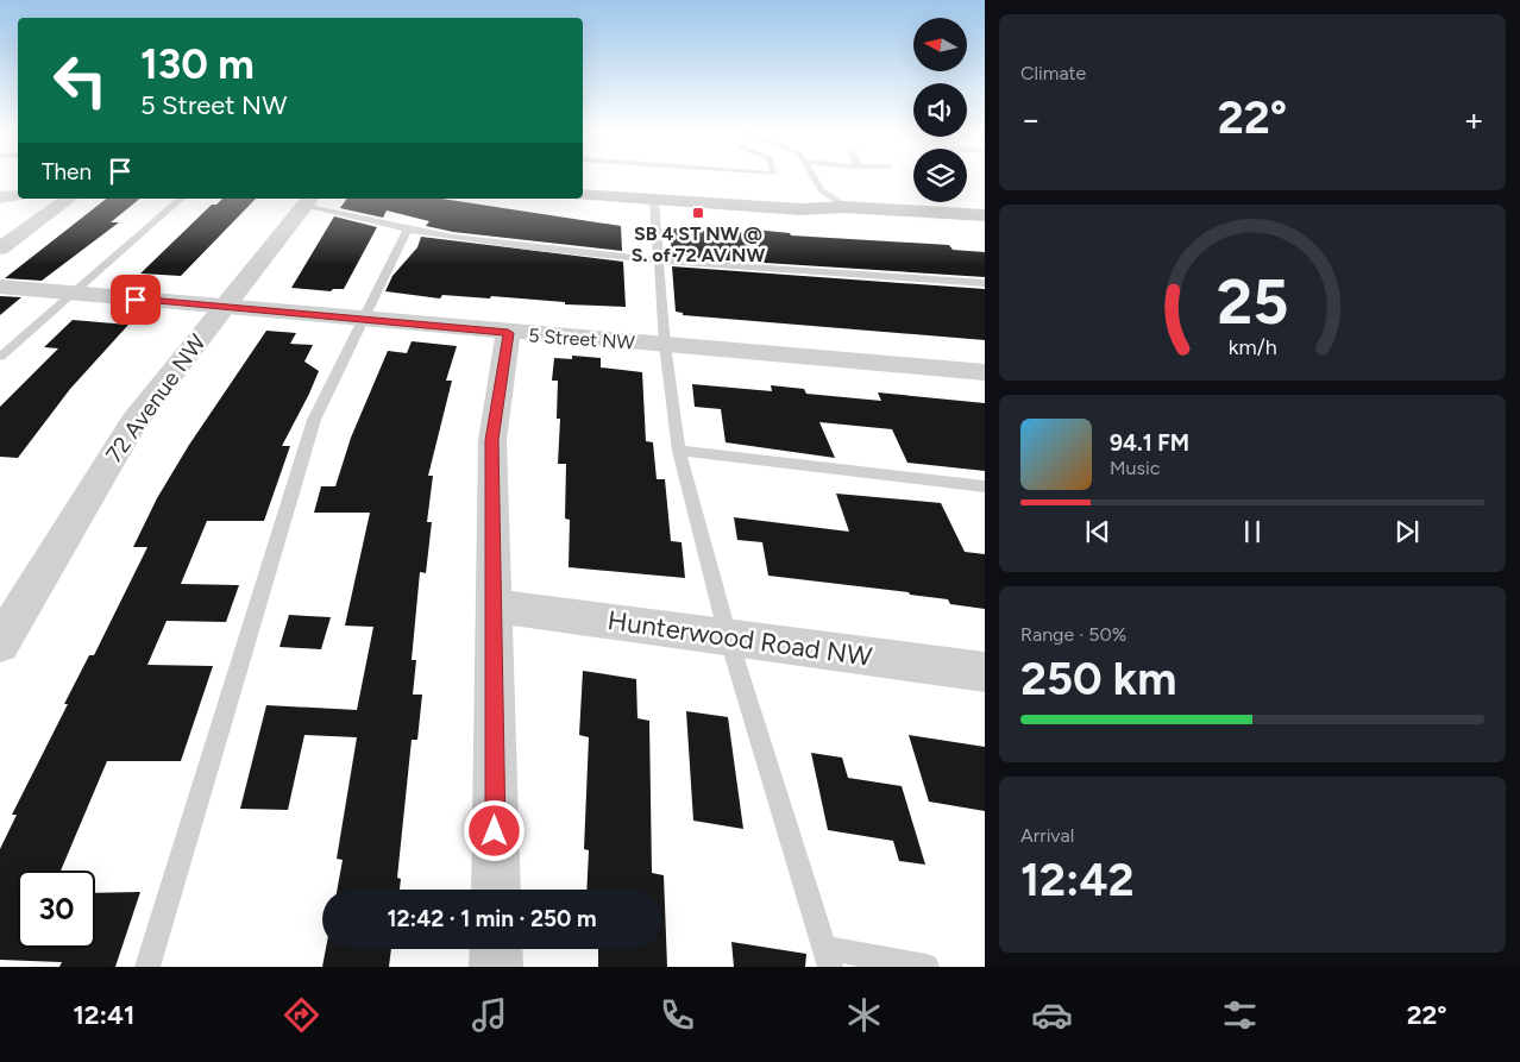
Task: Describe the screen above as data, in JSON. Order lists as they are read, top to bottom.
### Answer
{
  "streets": {
    "street": ["5 Street NW", "72 Avenue NW", "Hunterwood Road NW"]
  },
  "crossings": [
    ["5 Street NW", "72 Avenue NW"]
  ],
  "places": {
    "transit": ["SB 4 ST NW @ S. of 72 AV NW"]
  },
  "north": "left",
  "page": {
    "tile": [
      "Climate",
      ["Range · 50%", "250 km"],
      ["Arrival", "12:42"]
    ],
    "turn": ["130 m", "5 Street NW"],
    "heat": ["−", "22°", "+"],
    "then": "Then",
    "song": ["94.1 FM", "Music"],
    "limit": "30",
    "trip": "12:42 · 1 min · 250 m",
    "tabs": ["12:41", "22°"],
    "gauge": ["25", "km/h"]
  }
}
